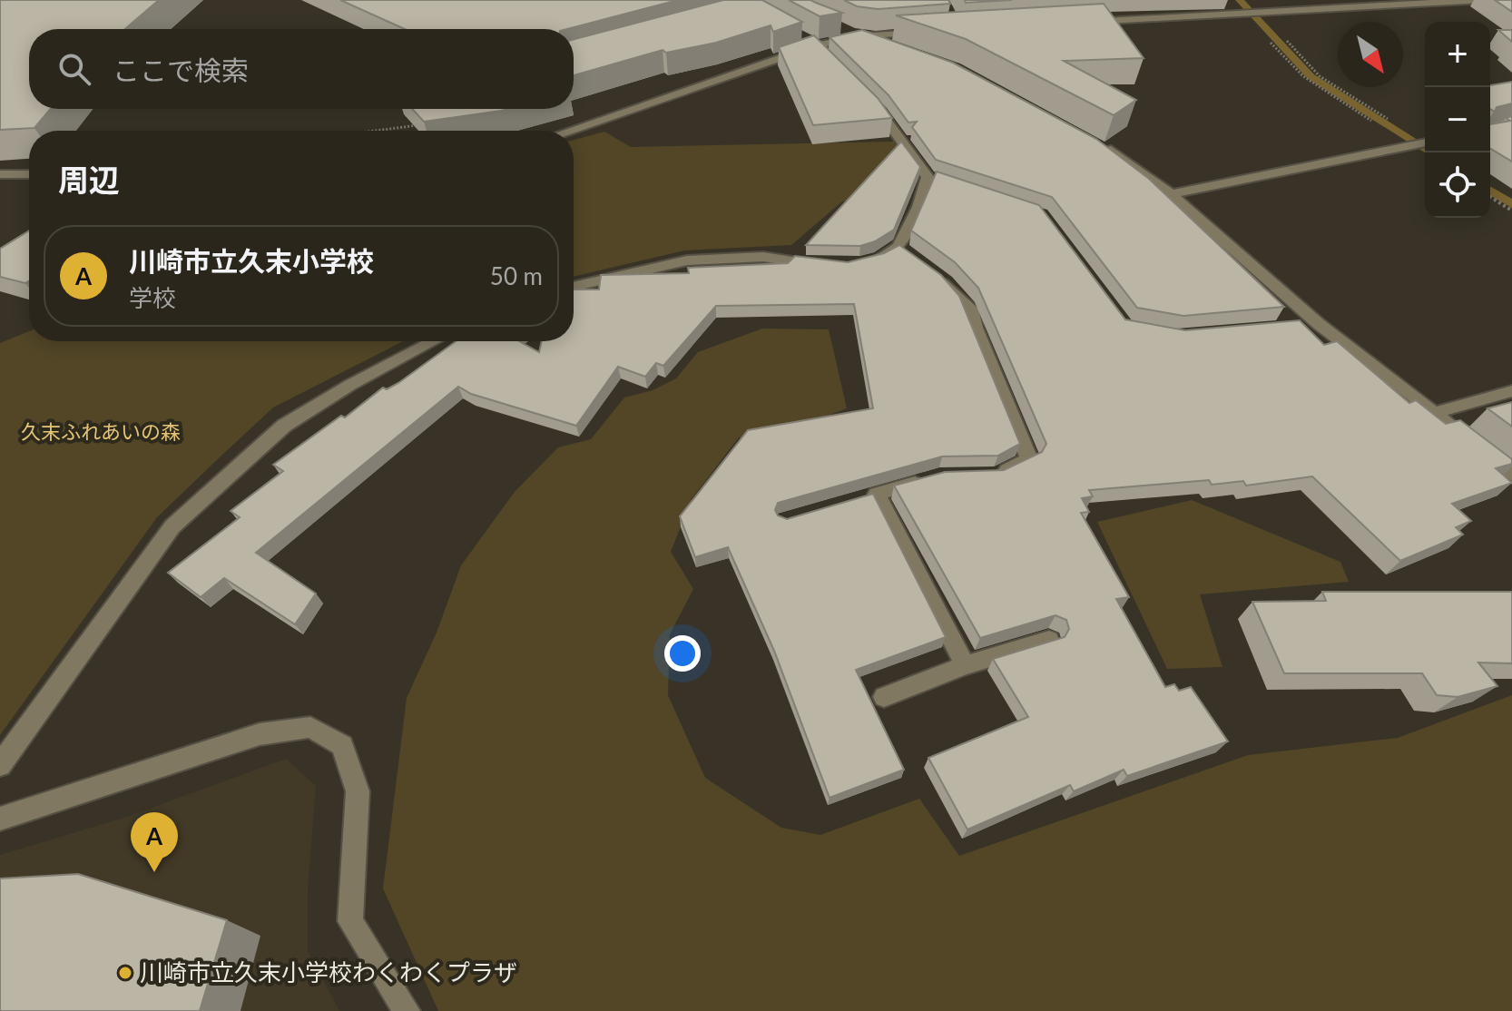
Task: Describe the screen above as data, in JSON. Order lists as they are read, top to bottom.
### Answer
{
  "parks": ["久末ふれあいの森"],
  "places": ["川崎市立久末小学校わくわくプラザ"],
  "north": "bottom right",
  "page": {
    "map_buttons": ["+", "−"],
    "search": "ここで検索",
    "heading": "周辺",
    "list": [
      {
        "mark": "A",
        "name": "川崎市立久末小学校",
        "note": "学校",
        "value": "50 m"
      }
    ],
    "pins": "A"
  }
}
